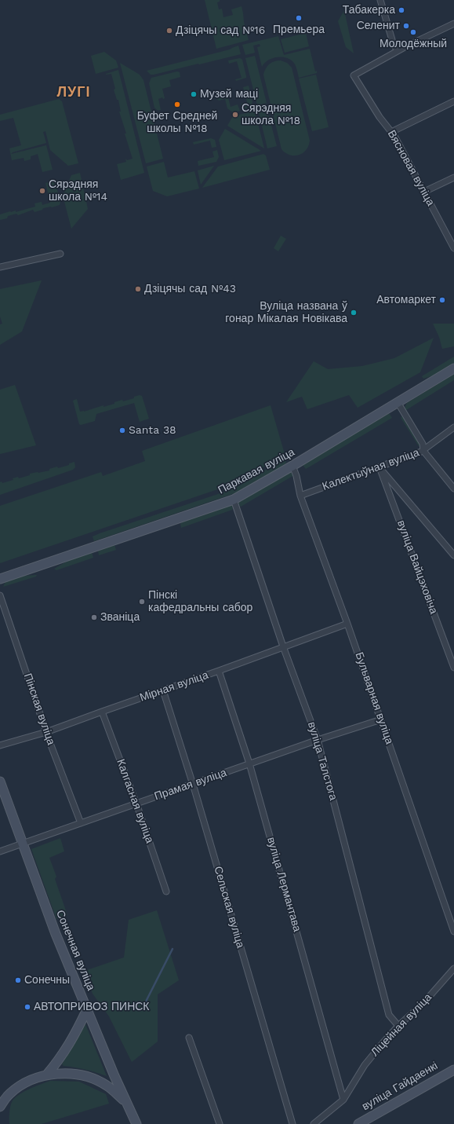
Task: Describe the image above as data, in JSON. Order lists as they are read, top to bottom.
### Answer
{
  "streets": {
    "street": [
      "Вясновая вуліца",
      "Калектыўная вуліца",
      "Паркавая вуліца",
      "вуліца Вайцэховіча",
      "Мірная вуліца",
      "Бульварная вуліца",
      "Пінская вуліца",
      "вуліца Талстога",
      "Прамая вуліца",
      "Калгасная вуліца",
      "вуліца Лермантава",
      "Сельская вуліца",
      "Сонечная вуліца",
      "Ліцейная вуліца",
      "вуліца Гайдаенкі"
    ]
  },
  "crossings": [
    ["Калектыўная вуліца", "вуліца Вайцэховіча"],
    ["Калектыўная вуліца", "Бульварная вуліца"],
    ["Паркавая вуліца", "Бульварная вуліца"],
    ["Паркавая вуліца", "вуліца Талстога"],
    ["Мірная вуліца", "Бульварная вуліца"],
    ["Мірная вуліца", "Пінская вуліца"],
    ["Мірная вуліца", "вуліца Талстога"],
    ["Мірная вуліца", "Калгасная вуліца"],
    ["Мірная вуліца", "вуліца Лермантава"],
    ["Мірная вуліца", "Сельская вуліца"],
    ["Бульварная вуліца", "Прамая вуліца"],
    ["Пінская вуліца", "Прамая вуліца"],
    ["вуліца Талстога", "Прамая вуліца"],
    ["вуліца Талстога", "Ліцейная вуліца"],
    ["Прамая вуліца", "Калгасная вуліца"],
    ["Прамая вуліца", "вуліца Лермантава"],
    ["Прамая вуліца", "Сельская вуліца"],
    ["Прамая вуліца", "Сонечная вуліца"],
    ["вуліца Лермантава", "Ліцейная вуліца"]
  ],
  "districts": ["ЛУГІ"],
  "places": [
    "Табакерка",
    "Премьера",
    "Селенит",
    "Дзіцячы сад №16",
    "Молодёжный",
    "Музей маці",
    "Буфет Средней школы №18",
    "Сярэдняя школа №18",
    "Сярэдняя школа №14",
    "Дзіцячы сад №43",
    "Автомаркет",
    "Вуліца названа ў гонар Мікалая Новікава",
    "Santa 38",
    "Пінскі кафедральны сабор",
    "Званіца",
    "Сонечны",
    "АВТОПРИВОЗ ПИНСК"
  ]
}
